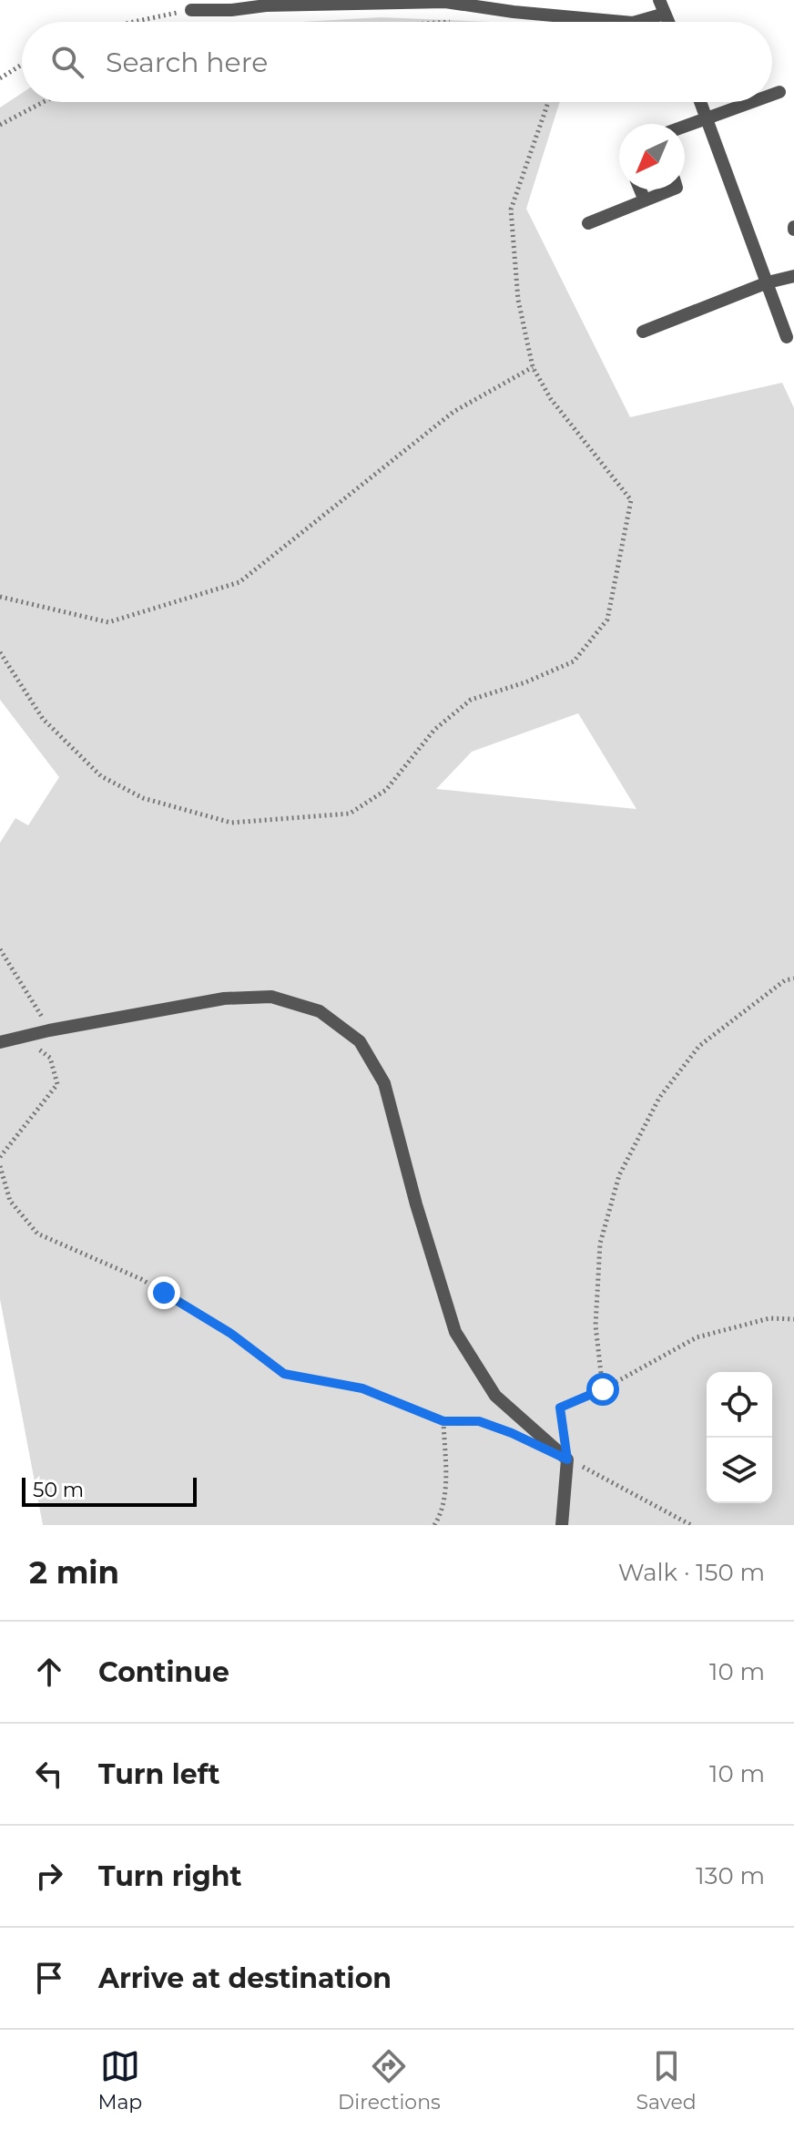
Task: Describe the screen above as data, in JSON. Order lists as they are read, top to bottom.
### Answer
{
  "scale_bar": "50 m",
  "north": "bottom left",
  "page": {
    "search": "Search here",
    "scale": "50 m",
    "heading": ["2 min", "Walk · 150 m"],
    "list": [
      ["Continue", "10 m"],
      ["Turn left", "10 m"],
      ["Turn right", "130 m"],
      "Arrive at destination"
    ],
    "nav": ["Map", "Directions", "Saved"]
  }
}
